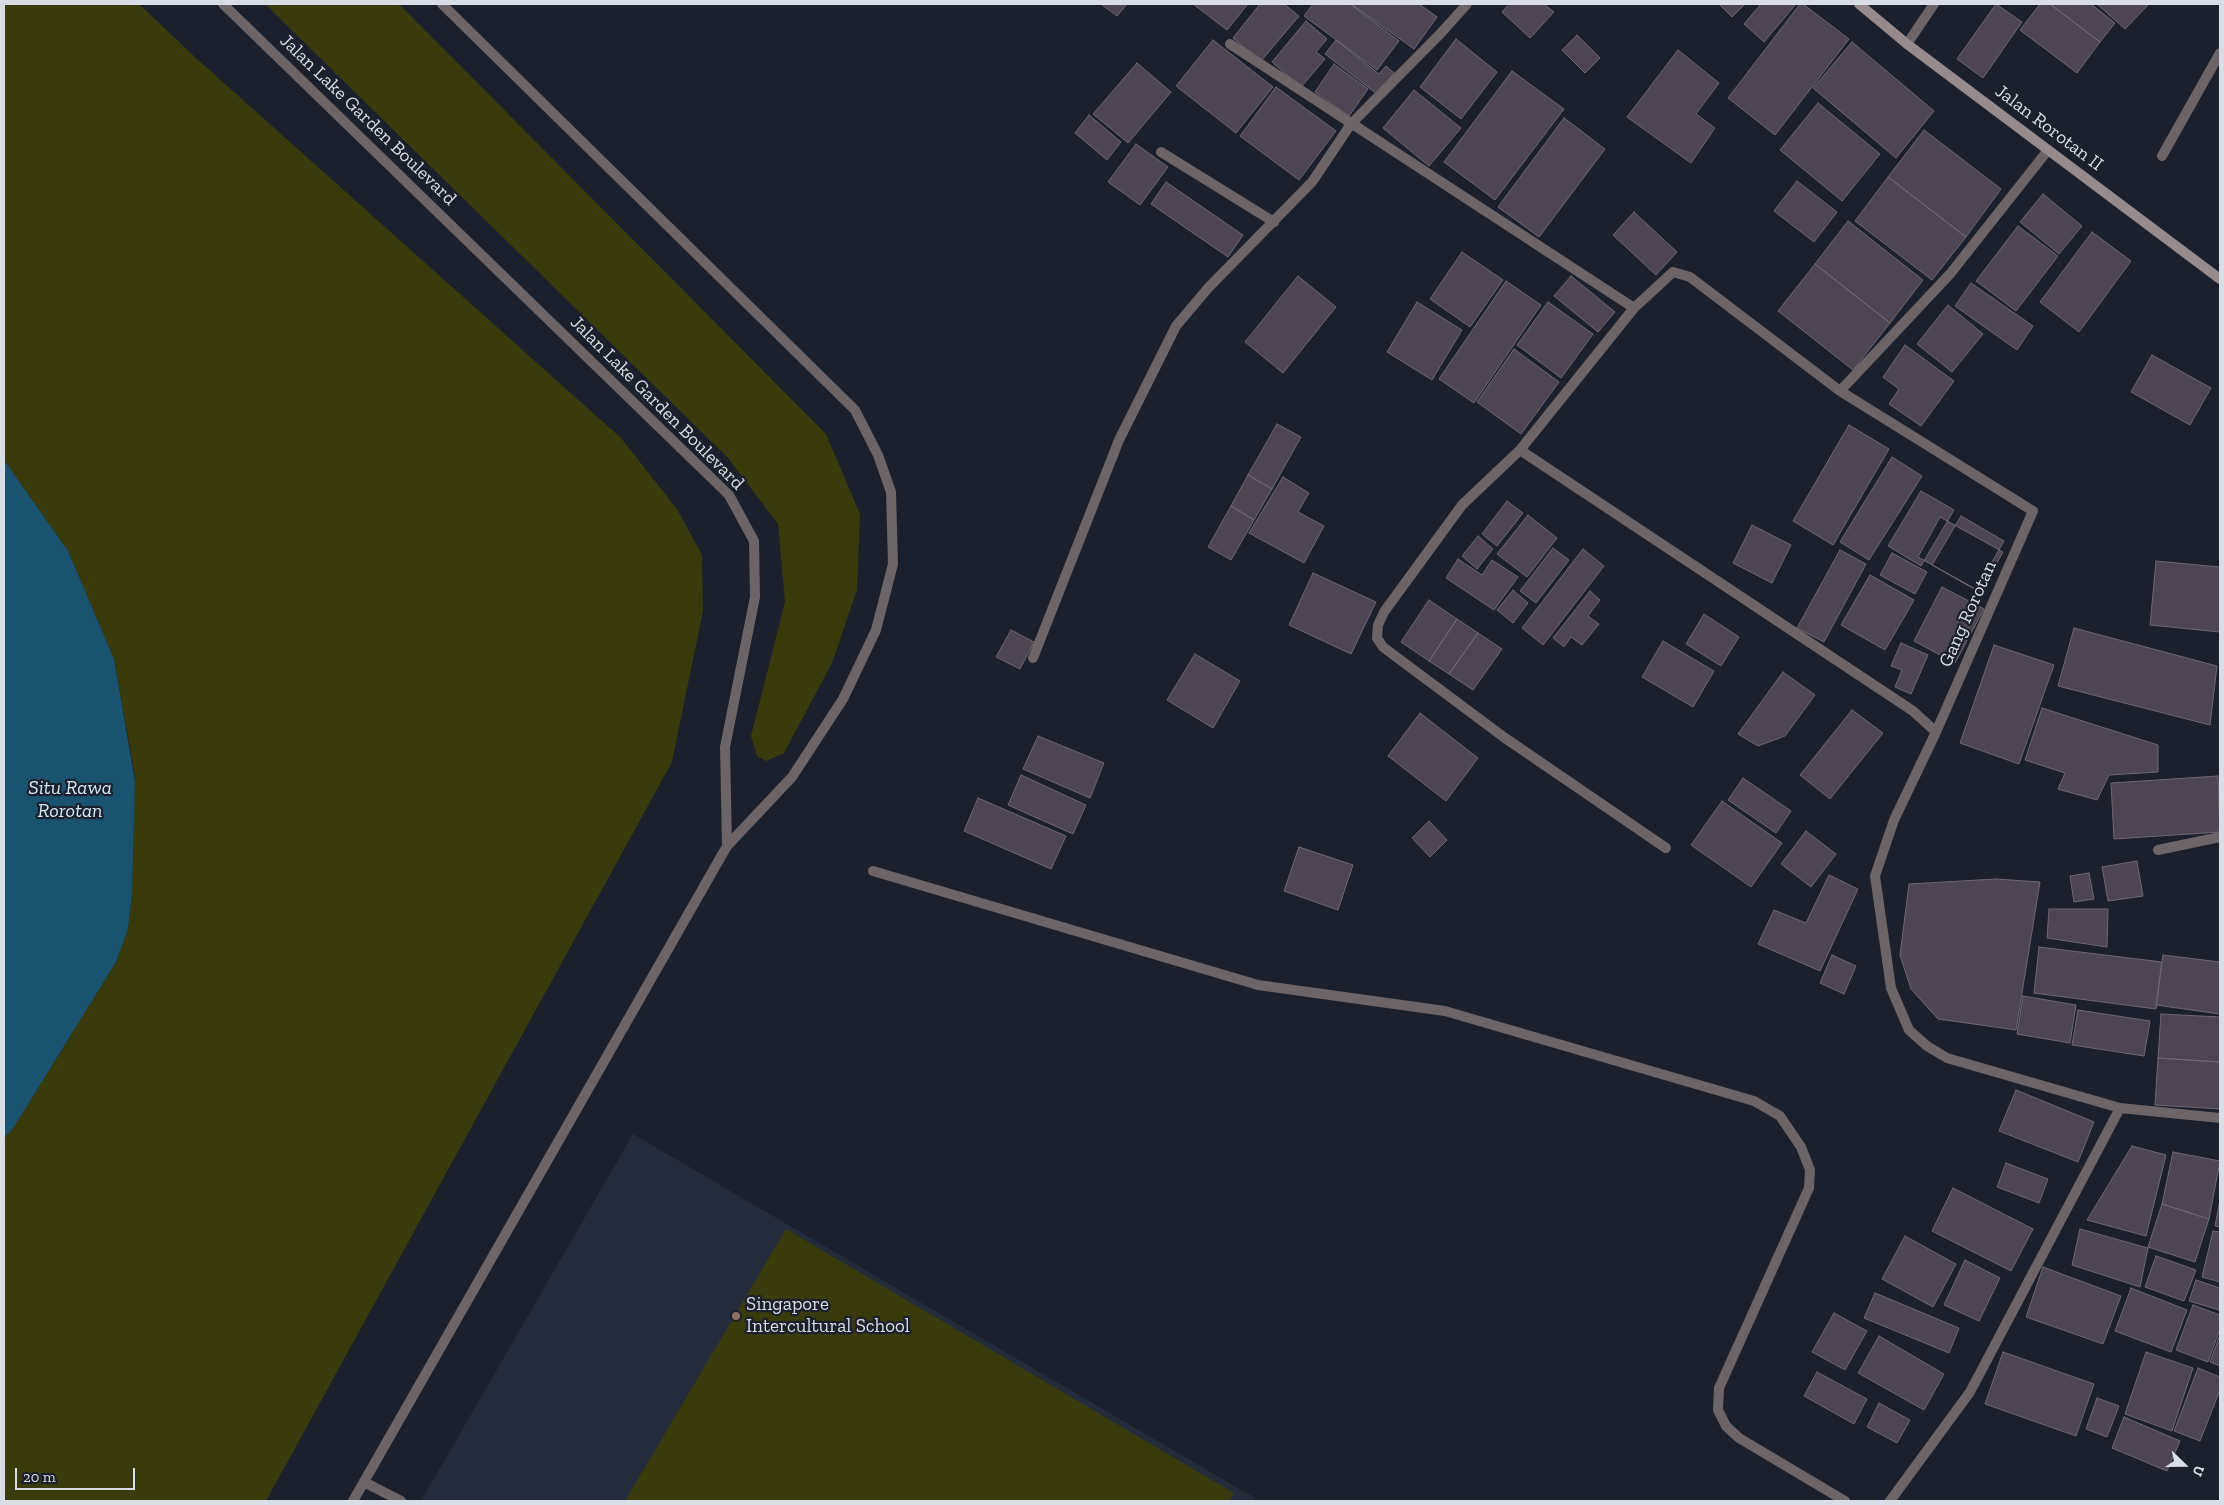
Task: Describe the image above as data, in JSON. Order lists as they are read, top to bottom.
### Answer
{
  "streets": {
    "street": ["Jalan Lake Garden Boulevard", "Jalan Rorotan II", "Gang Rorotan"]
  },
  "water": ["Situ Rawa Rorotan"],
  "places": ["Singapore Intercultural School"],
  "scale_bar": "20 m",
  "north": "right"
}
